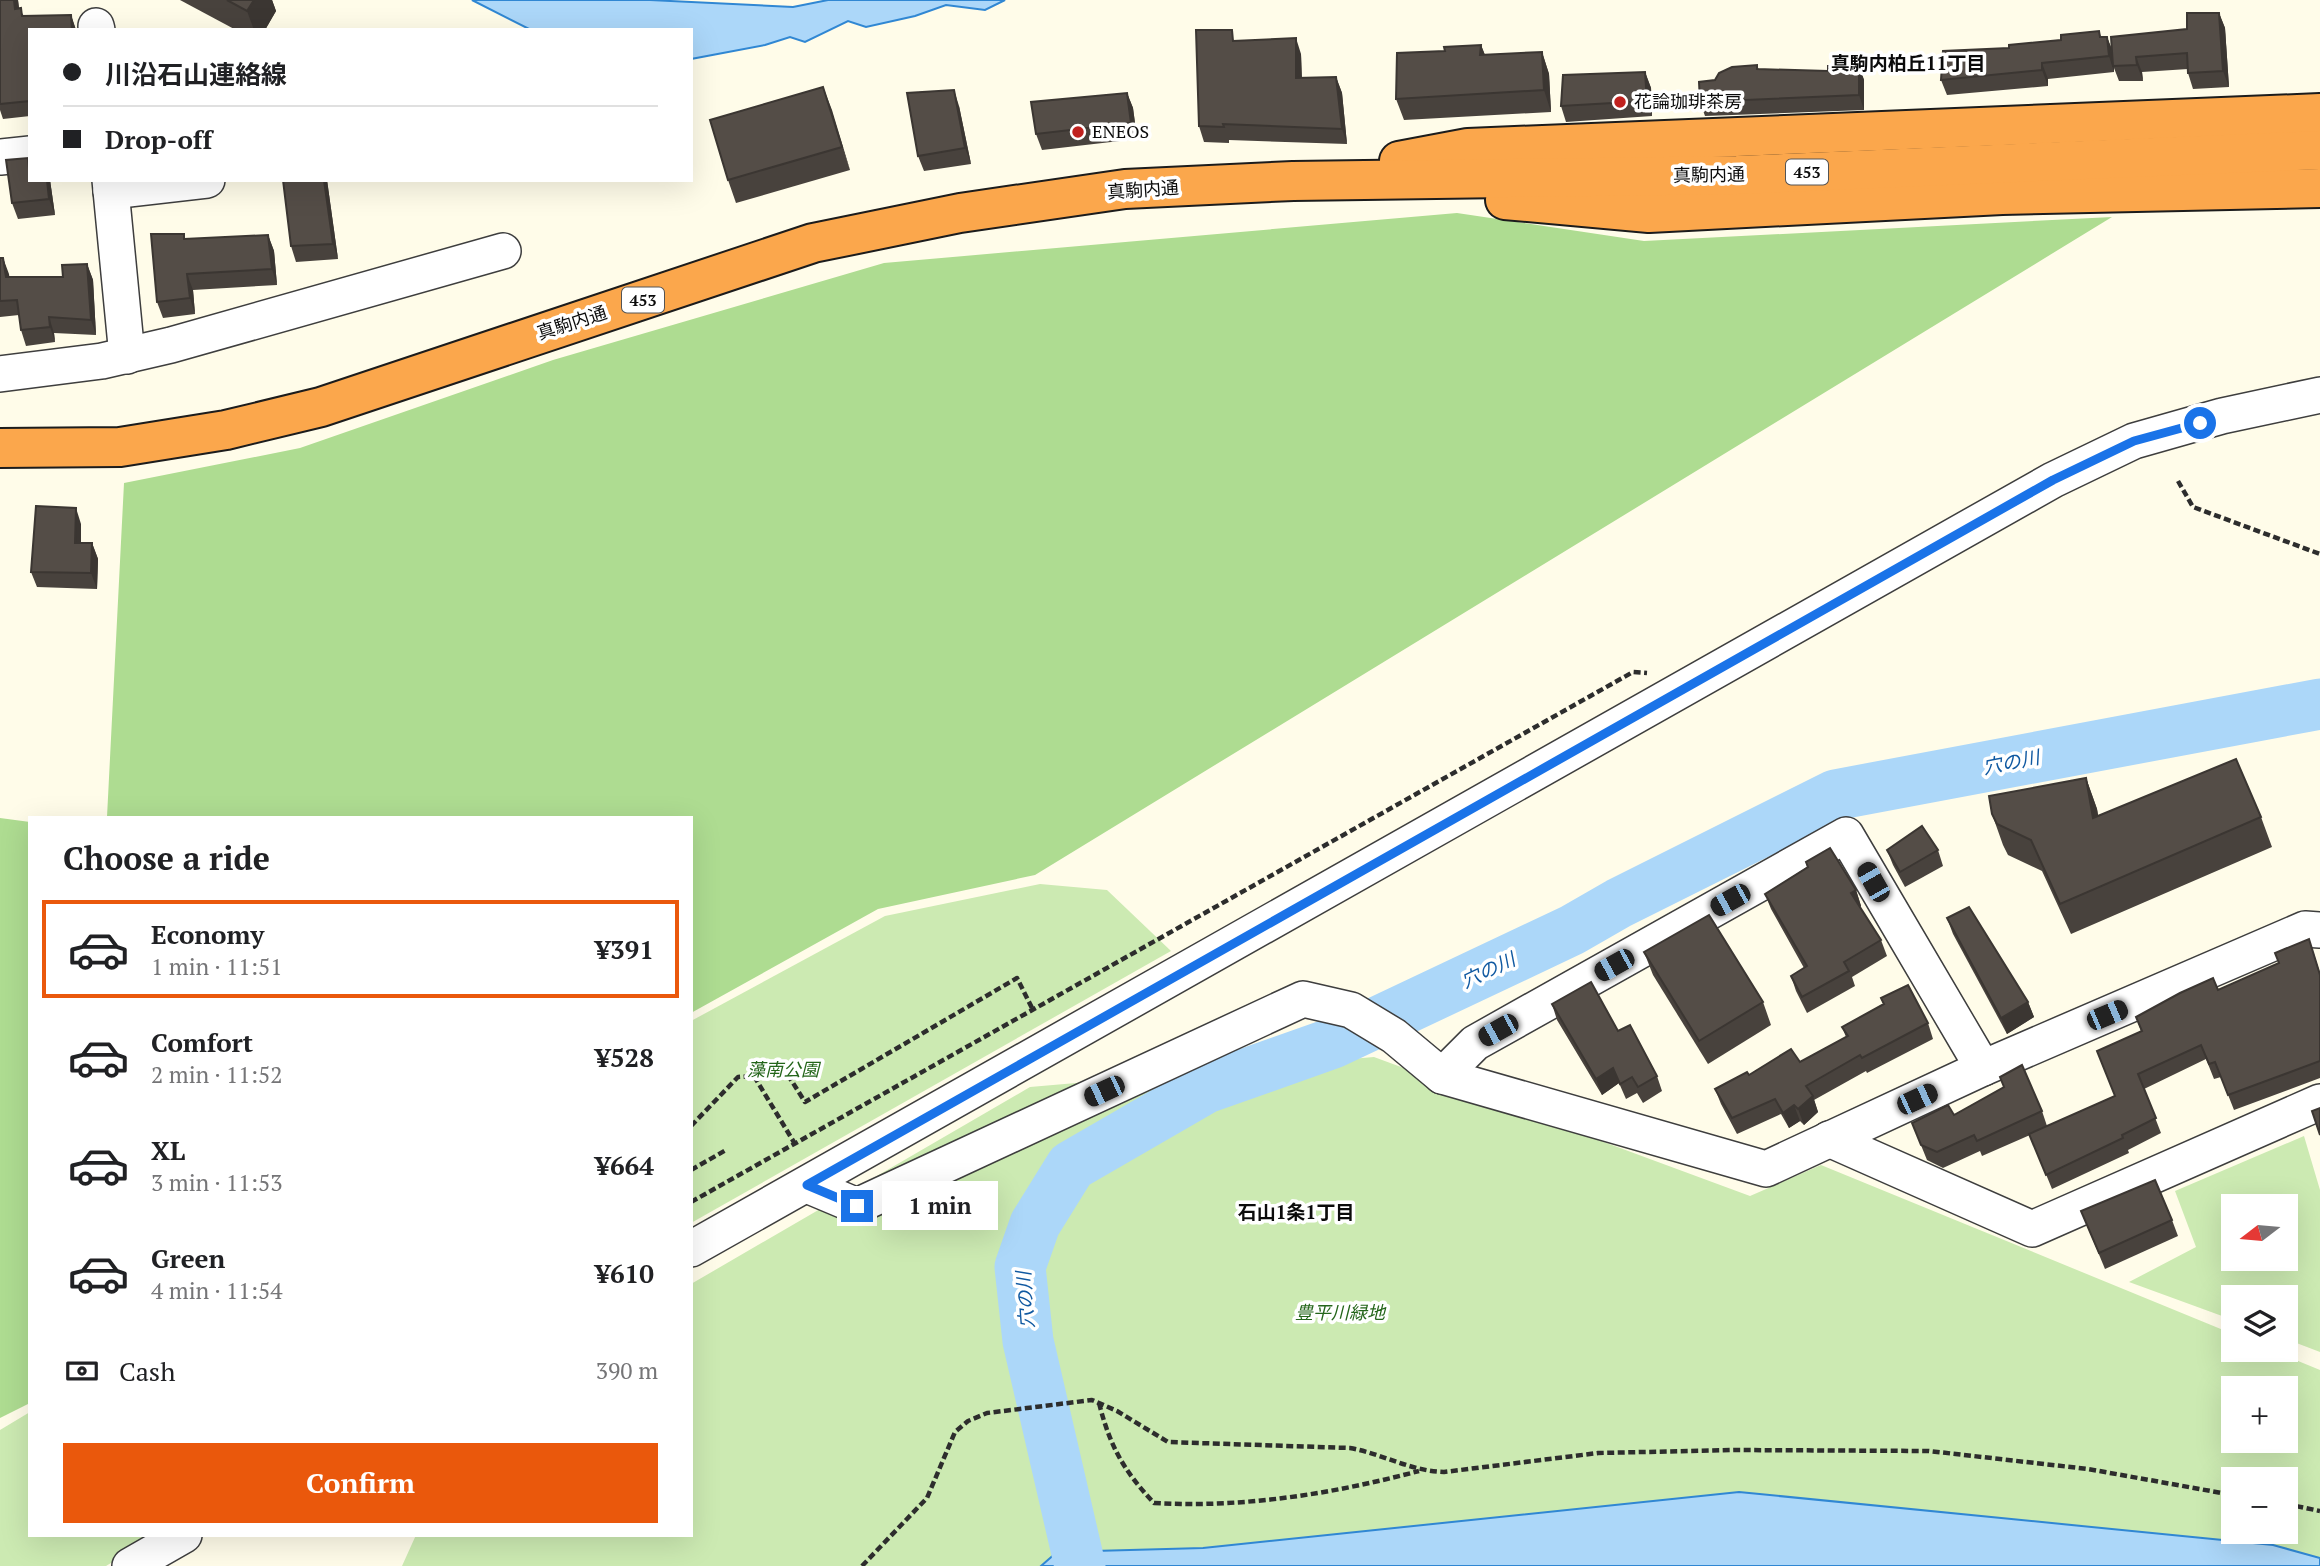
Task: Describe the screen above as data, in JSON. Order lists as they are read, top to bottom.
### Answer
{
  "streets": {
    "highway": ["453", "真駒内通"]
  },
  "districts": ["真駒内柏丘11丁目", "石山1条1丁目"],
  "water": ["穴の川"],
  "parks": ["藻南公園", "豊平川緑地"],
  "places": ["花論珈琲茶房", "ENEOS"],
  "north": "left",
  "page": {
    "banner": ["川沿石山連絡線", "Drop-off"],
    "heading": "Choose a ride",
    "list": [
      {
        "name": "Economy",
        "note": "1 min · 11:51",
        "value": "¥391"
      },
      {
        "name": "Comfort",
        "note": "2 min · 11:52",
        "value": "¥528"
      },
      {
        "name": "XL",
        "note": "3 min · 11:53",
        "value": "¥664"
      },
      {
        "name": "Green",
        "note": "4 min · 11:54",
        "value": "¥610"
      }
    ],
    "bubble": "1 min",
    "map_buttons": ["+", "−"],
    "pay": ["Cash", "390 m"],
    "buttons": "Confirm"
  }
}
